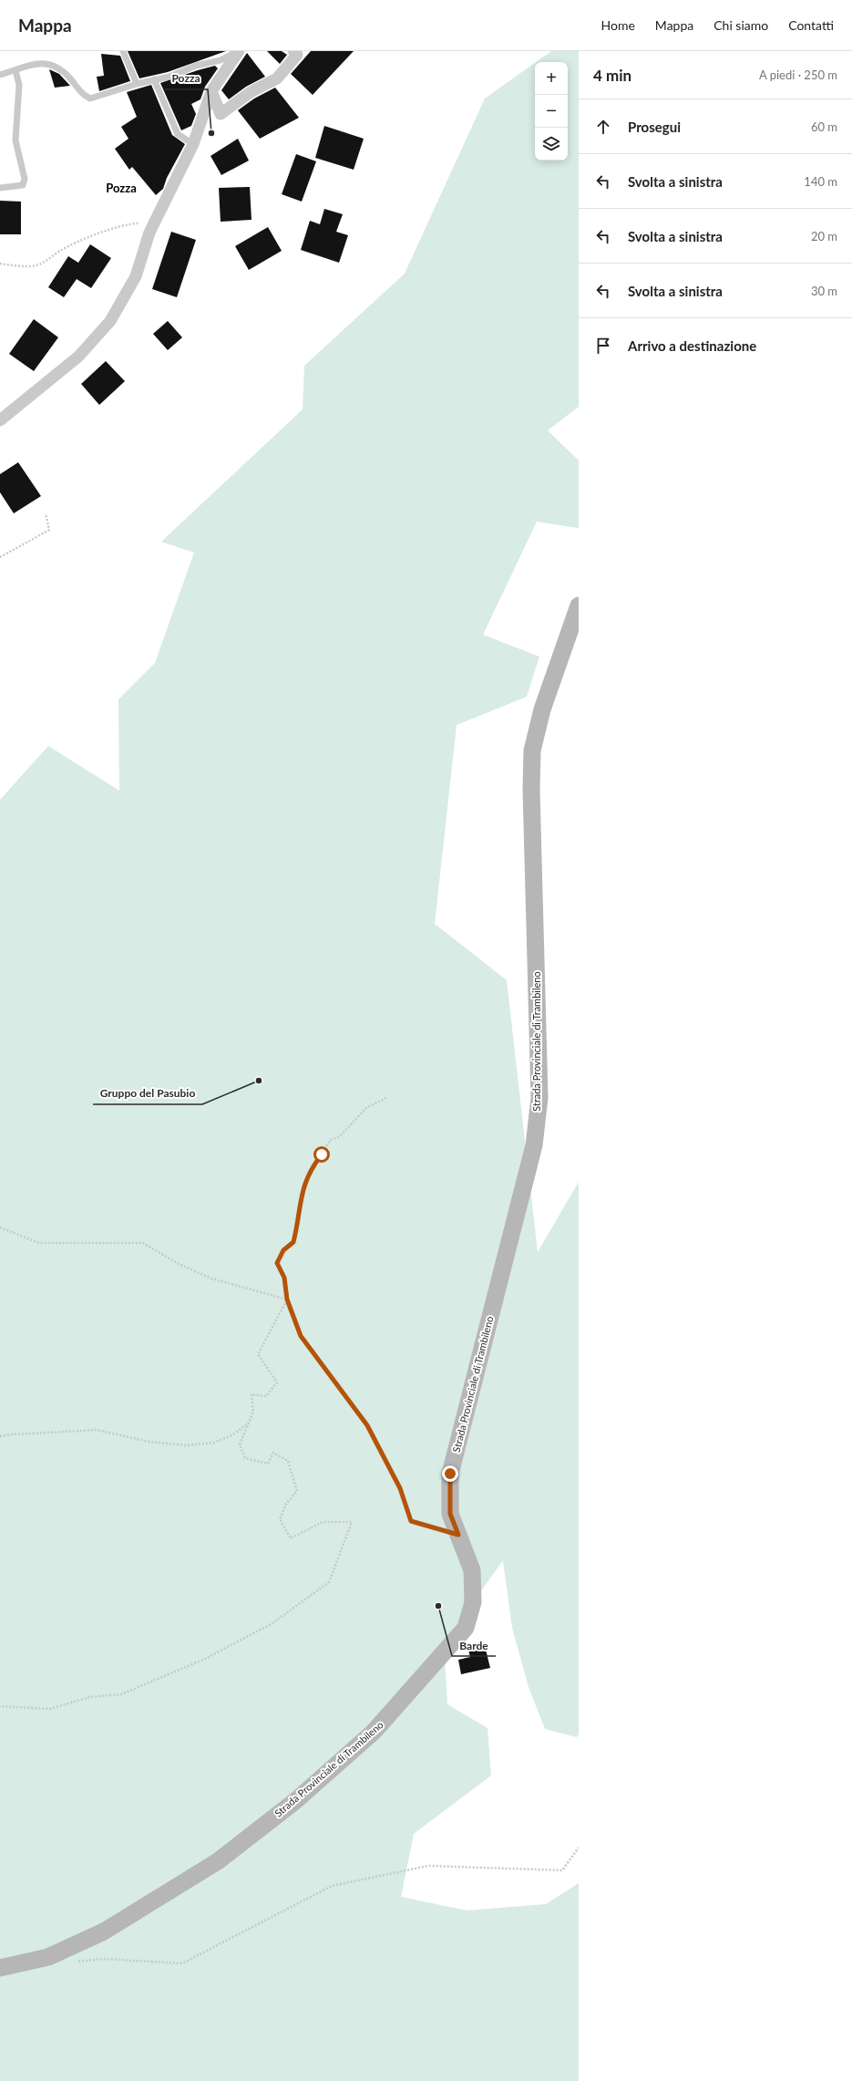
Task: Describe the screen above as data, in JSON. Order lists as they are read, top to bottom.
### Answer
{
  "streets": {
    "street": ["Strada Provinciale di Trambileno"]
  },
  "districts": ["Pozza"],
  "places": ["Pozza", "Gruppo del Pasubio", "Barde"],
  "page": {
    "header": "Mappa",
    "nav": [
      "Home",
      "Mappa",
      "Chi siamo",
      "Contatti"
    ],
    "heading": ["4 min", "A piedi · 250 m"],
    "map_buttons": ["+", "−"],
    "list": [
      ["Prosegui", "60 m"],
      ["Svolta a sinistra", "140 m"],
      ["Svolta a sinistra", "20 m"],
      ["Svolta a sinistra", "30 m"],
      "Arrivo a destinazione"
    ]
  }
}
